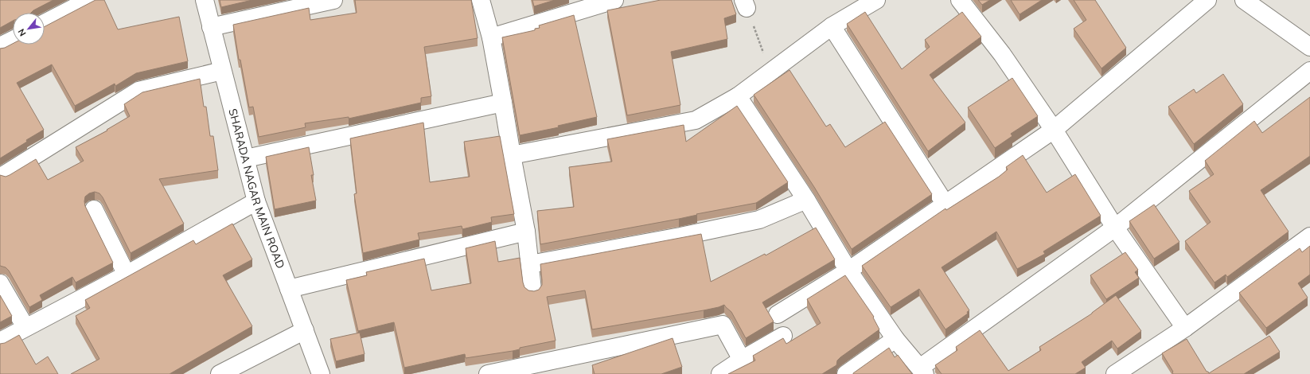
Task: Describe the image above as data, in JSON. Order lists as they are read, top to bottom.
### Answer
{
  "streets": {
    "street": ["SHARADA NAGAR MAIN ROAD"]
  },
  "north": "bottom left"
}
